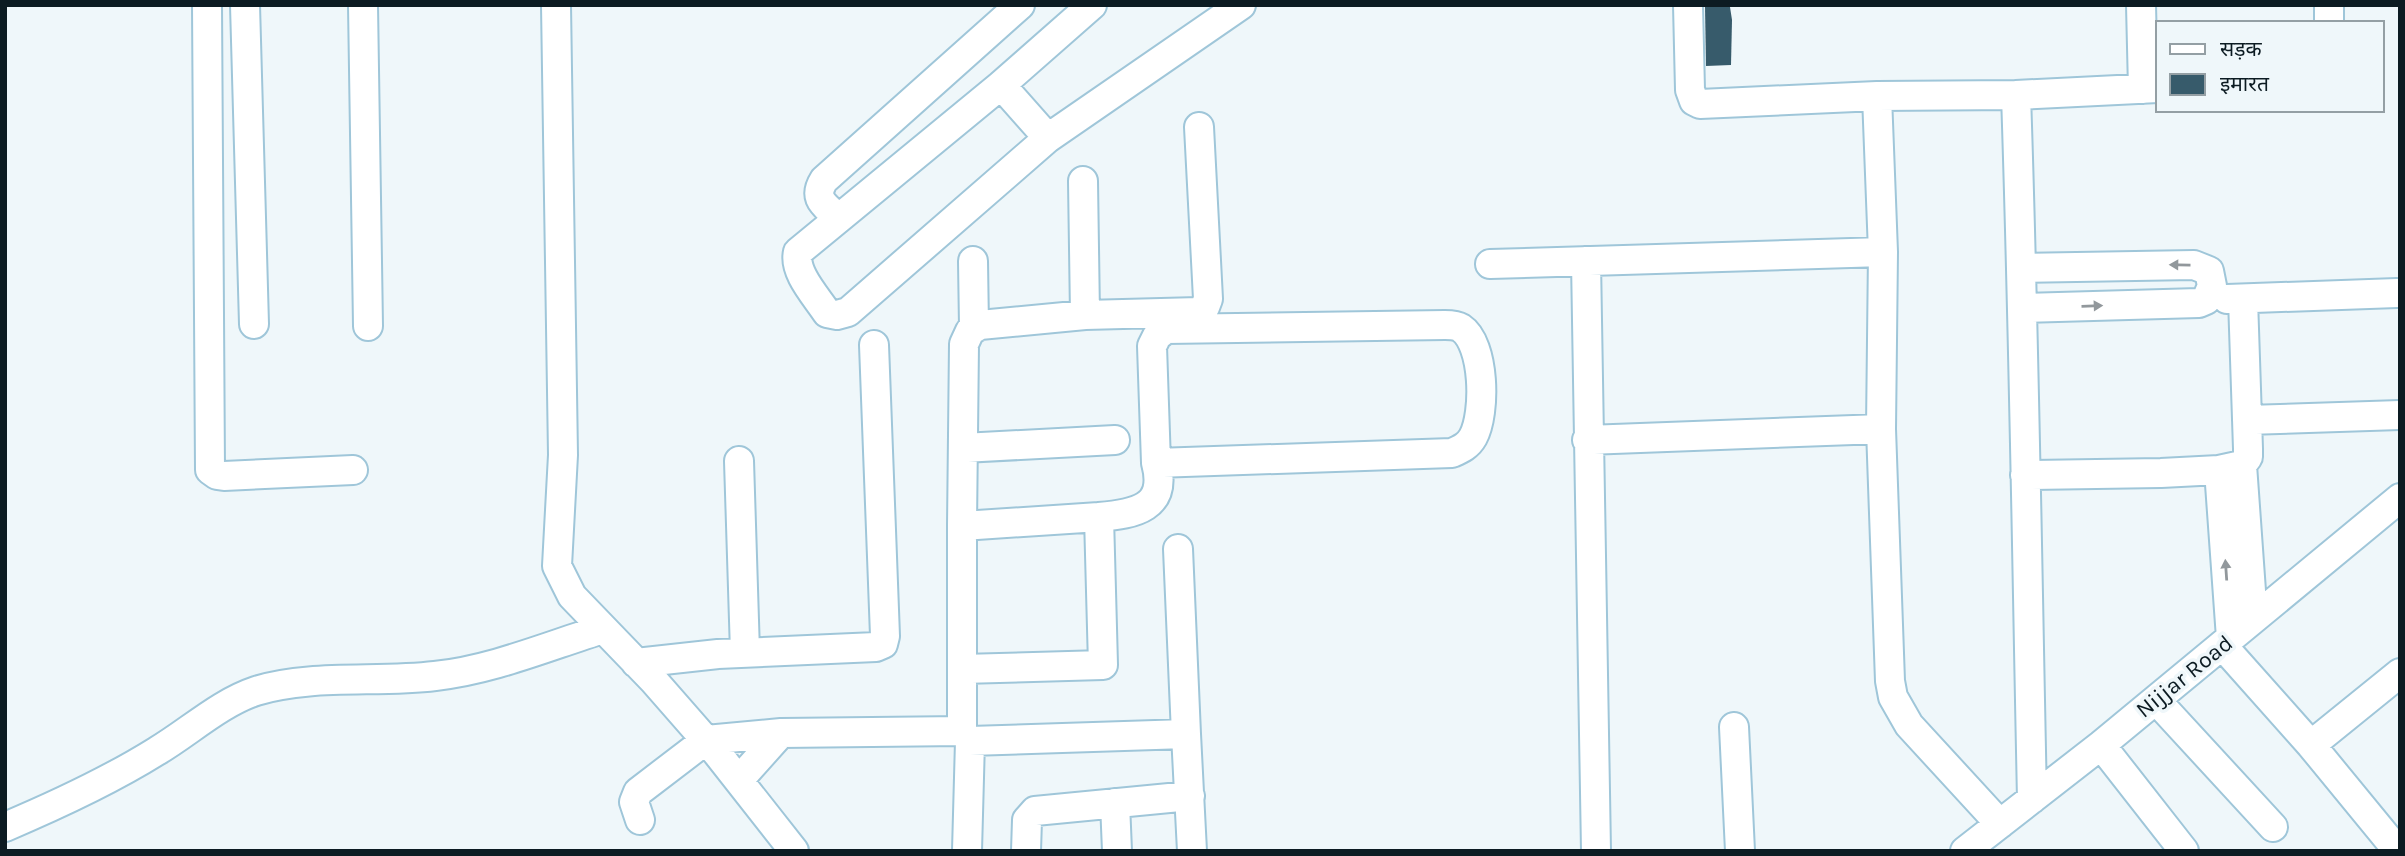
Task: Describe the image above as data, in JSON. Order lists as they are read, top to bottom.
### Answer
{
  "streets": {
    "street": ["Nijjar Road"]
  },
  "legend": ["सड़क", "इमारत"]
}
